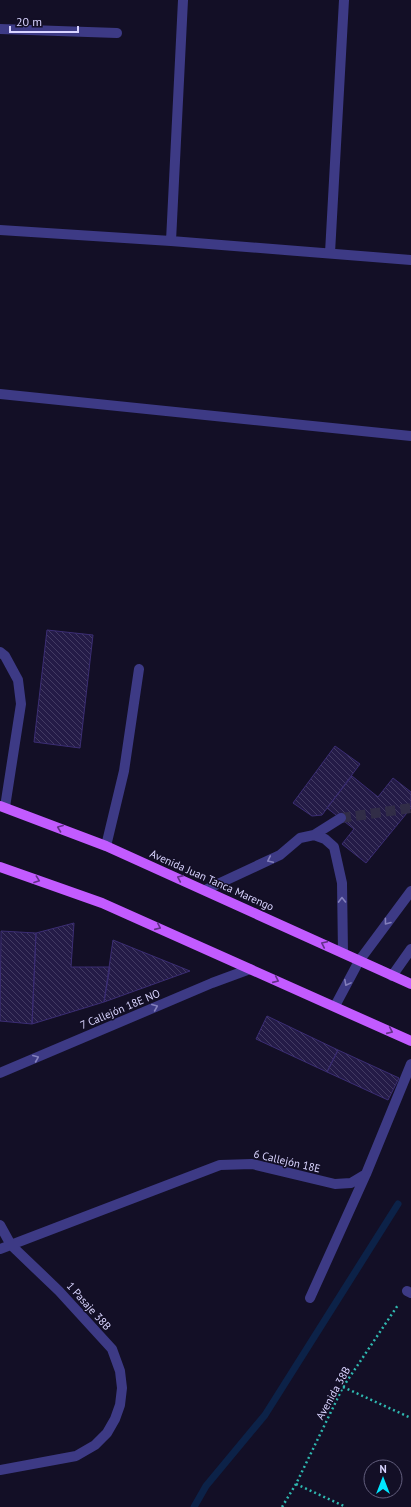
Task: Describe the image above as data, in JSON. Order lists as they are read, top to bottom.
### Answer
{
  "streets": {
    "main road": ["Avenida Juan Tanca Marengo"],
    "street": ["7 Callejón 18E NO", "6 Callejón 18E", "1 Pasaje 38B"],
    "path": ["Avenida 38B"]
  },
  "crossings": [
    ["6 Callejón 18E", "1 Pasaje 38B"]
  ],
  "one_way": ["7 Callejón 18E NO"],
  "scale_bar": "20 m",
  "north": "top"
}
